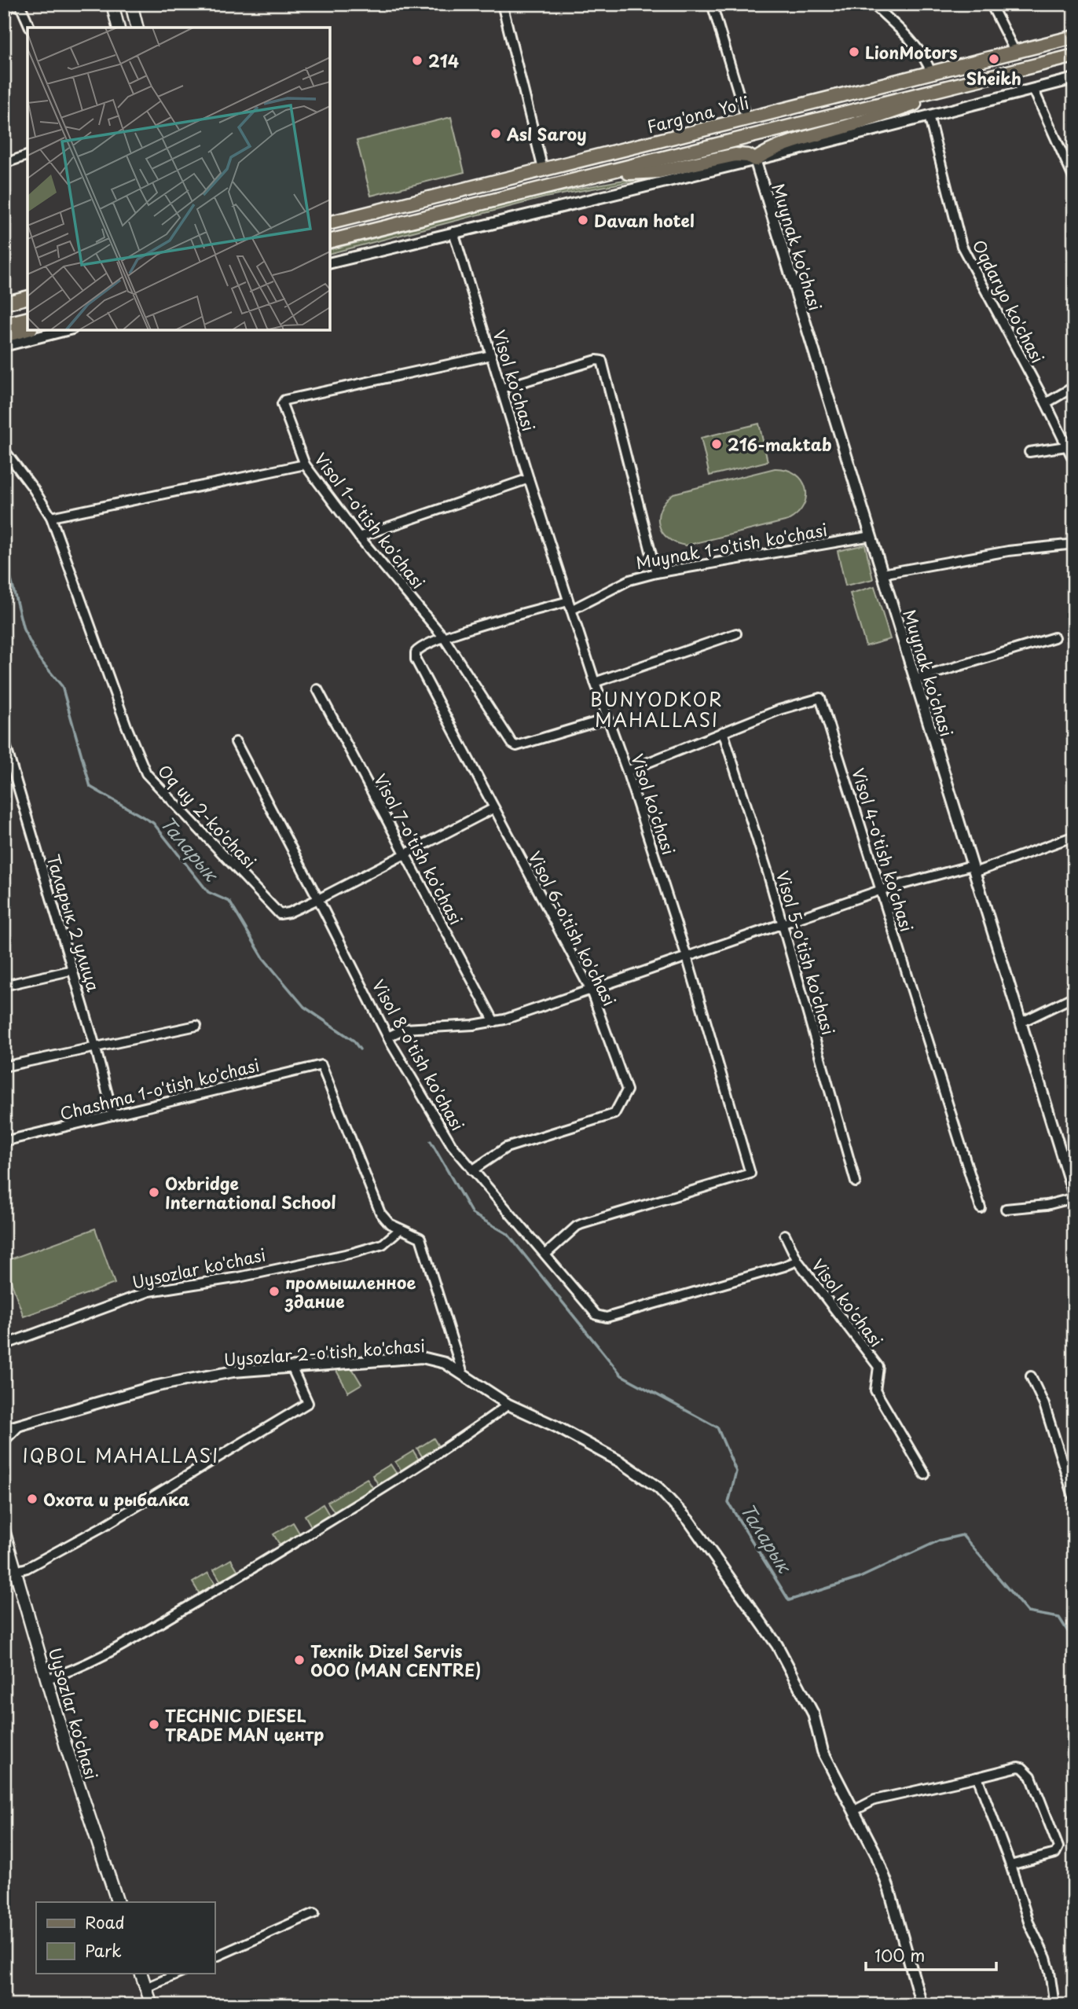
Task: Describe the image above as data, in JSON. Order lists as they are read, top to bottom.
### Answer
{
  "streets": {
    "main road": ["Farg'ona Yo'li", "Uysozlar ko'chasi"],
    "street": [
      "Muynak ko'chasi",
      "Oqdaryo ko'chasi",
      "Visol ko'chasi",
      "Visol 1-o'tish ko'chasi",
      "Muynak 1-o'tish ko'chasi",
      "Oq uy 2-ko'chasi",
      "Visol 7-o'tish ko'chasi",
      "Visol 4-o'tish ko'chasi",
      "Таларык 2 улица",
      "Visol 6-o'tish ko'chasi",
      "Visol 5-o'tish ko'chasi",
      "Visol 8-o'tish ko'chasi",
      "Chashma 1-o'tish ko'chasi",
      "Uysozlar 2-o'tish ko'chasi"
    ]
  },
  "crossings": [
    ["Muynak ko'chasi", "Muynak 1-o'tish ko'chasi"],
    ["Visol ko'chasi", "Visol 1-o'tish ko'chasi"],
    ["Visol ko'chasi", "Muynak 1-o'tish ko'chasi"],
    ["Visol ko'chasi", "Visol 4-o'tish ko'chasi"],
    ["Visol ko'chasi", "Visol 8-o'tish ko'chasi"],
    ["Visol 1-o'tish ko'chasi", "Muynak 1-o'tish ko'chasi"],
    ["Muynak 1-o'tish ko'chasi", "Visol 6-o'tish ko'chasi"],
    ["Oq uy 2-ko'chasi", "Visol 7-o'tish ko'chasi"],
    ["Oq uy 2-ko'chasi", "Visol 6-o'tish ko'chasi"],
    ["Oq uy 2-ko'chasi", "Visol 8-o'tish ko'chasi"],
    ["Visol 4-o'tish ko'chasi", "Visol 5-o'tish ko'chasi"],
    ["Таларык 2 улица", "Chashma 1-o'tish ko'chasi"],
    ["Visol 6-o'tish ko'chasi", "Visol 8-o'tish ko'chasi"],
    ["Chashma 1-o'tish ko'chasi", "Uysozlar ko'chasi"]
  ],
  "districts": ["BUNYODKOR MAHALLASI", "IQBOL MAHALLASI"],
  "water": ["Таларык"],
  "places": [
    "LionMotors",
    "Sheikh",
    "214",
    "Asl Saroy",
    "Davan hotel",
    "216-maktab",
    "Oxbridge International School",
    "промышленное здание",
    "Охота и рыбалка",
    "Texnik Dizel Servis OOO (MAN CENTRE)",
    "TECHNIC DIESEL TRADE MAN центр"
  ],
  "legend": ["Road", "Park"],
  "scale_bar": "100 m"
}
